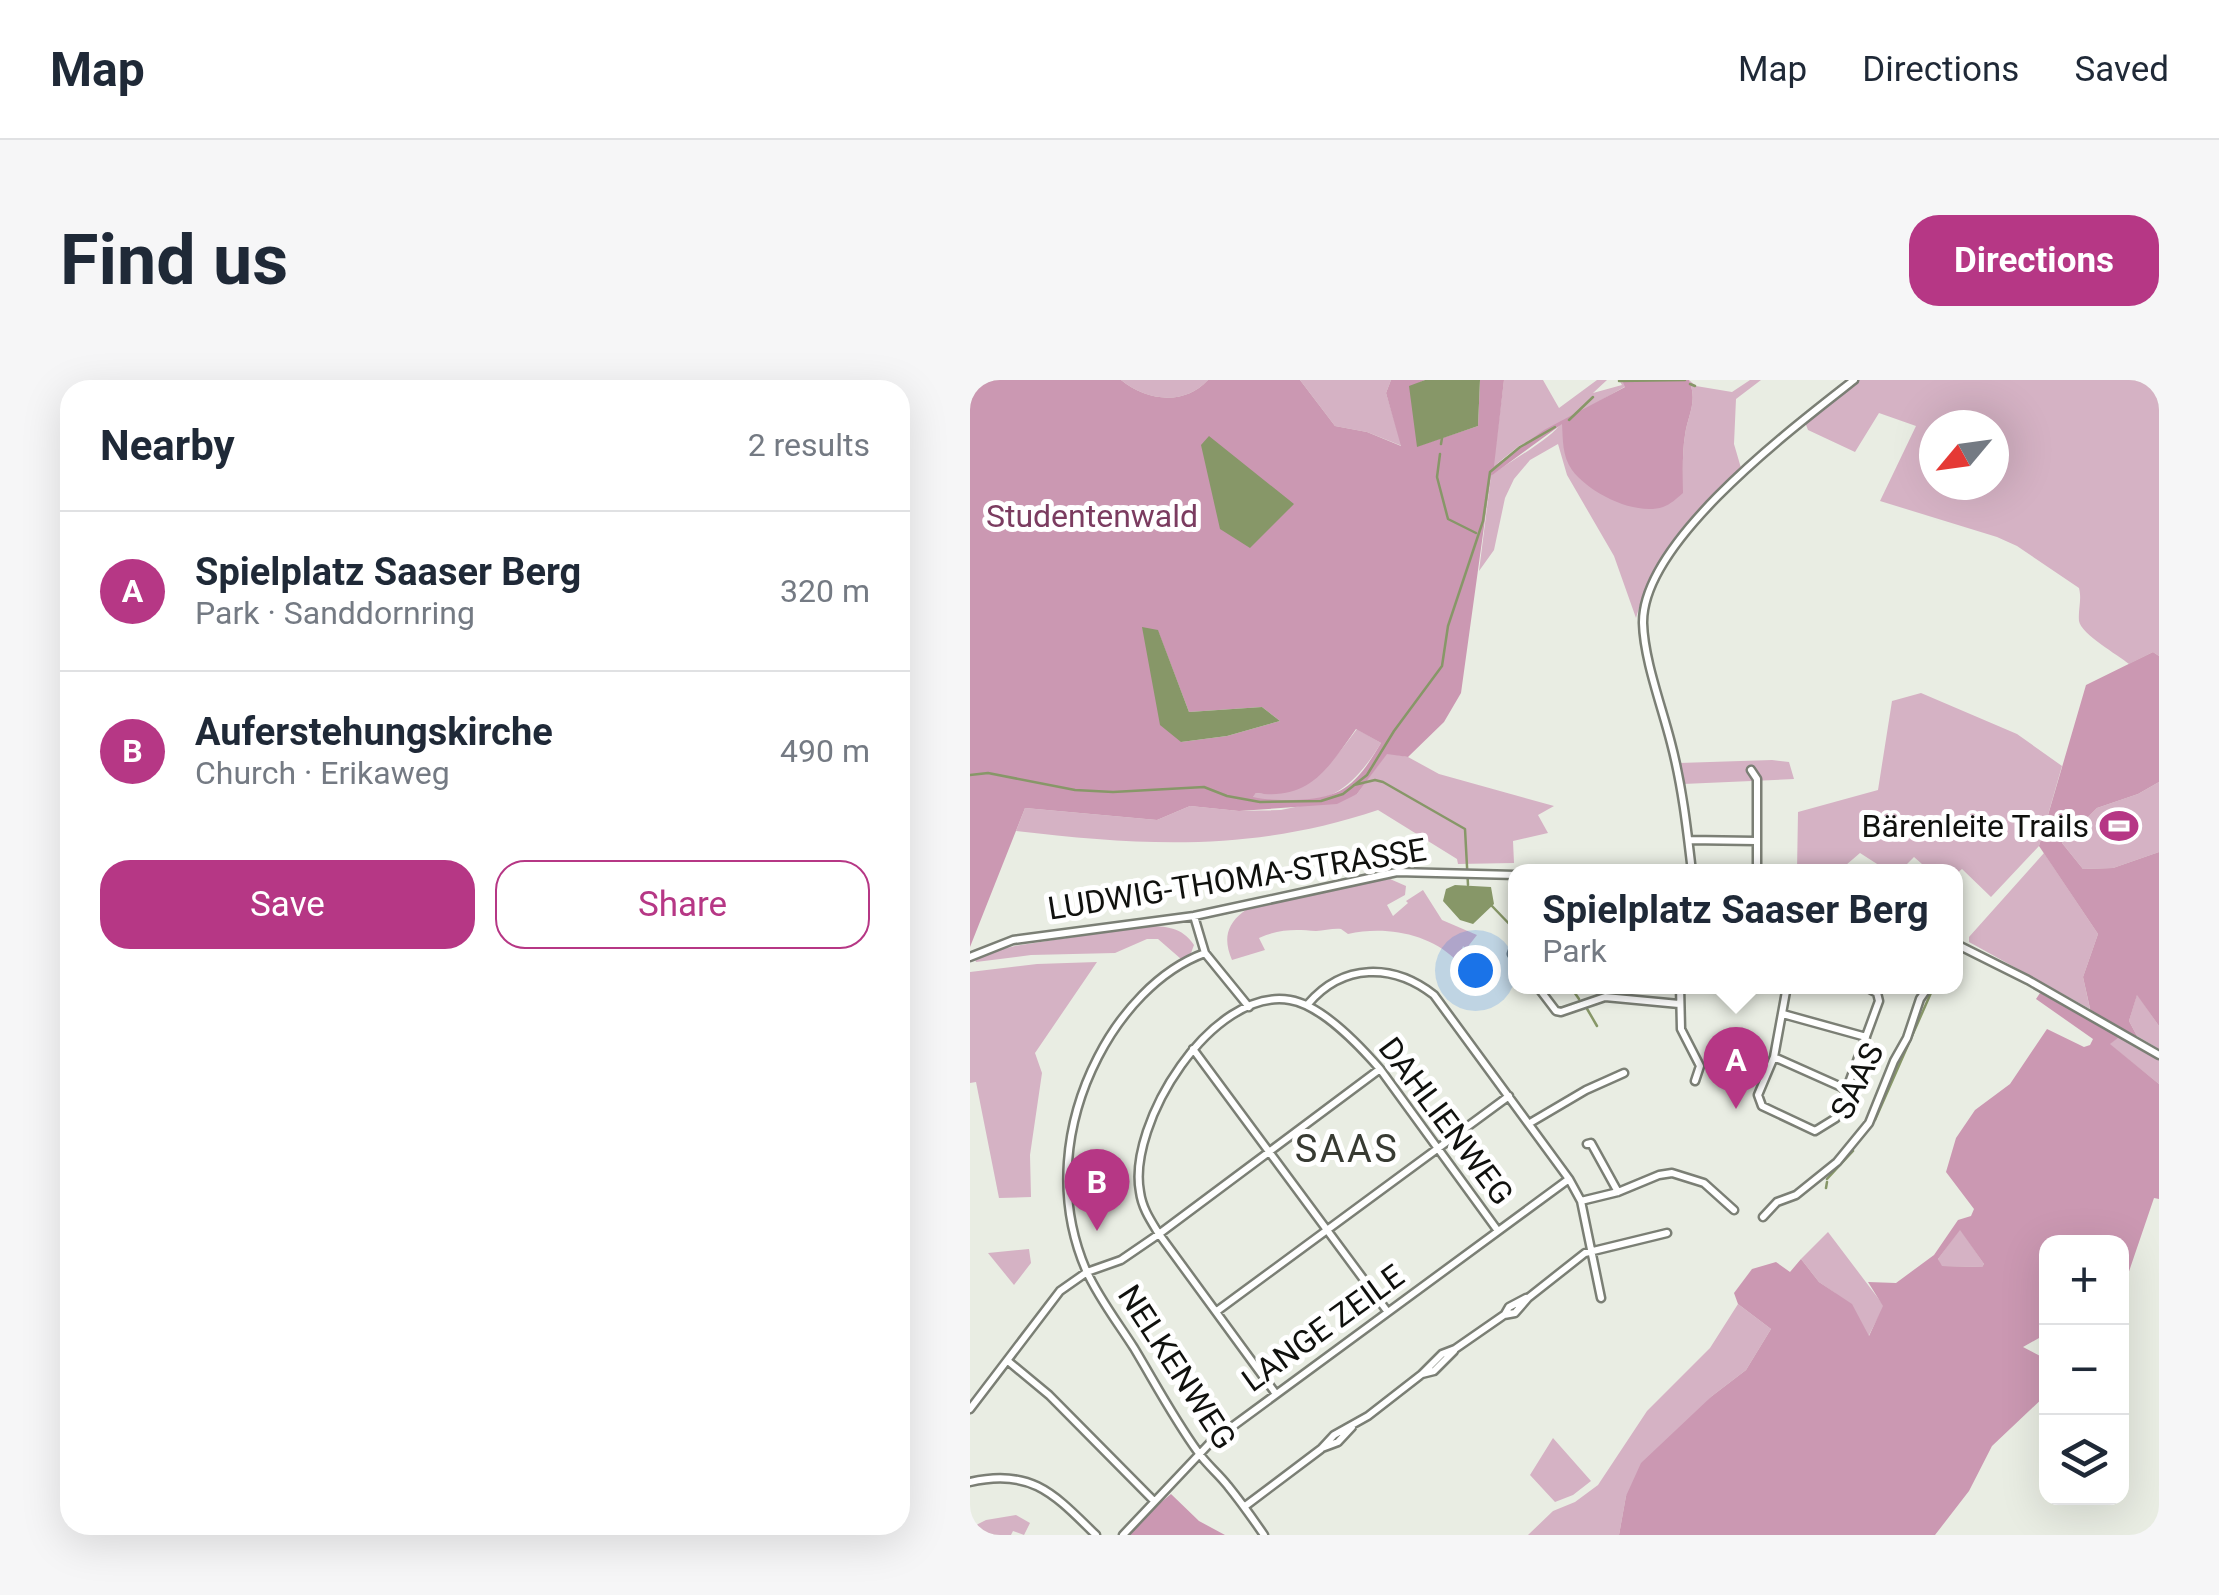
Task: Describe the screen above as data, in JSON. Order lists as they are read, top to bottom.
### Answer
{
  "streets": {
    "street": [
      "LUDWIG-THOMA-STRASSE",
      "SAAS",
      "DAHLIENWEG",
      "LANGE ZEILE",
      "NELKENWEG"
    ]
  },
  "crossings": [
    ["DAHLIENWEG", "LANGE ZEILE"],
    ["LANGE ZEILE", "NELKENWEG"]
  ],
  "districts": ["SAAS"],
  "parks": ["Studentenwald"],
  "places": {
    "sports": ["Bärenleite Trails"]
  },
  "north": "bottom left",
  "page": {
    "header": "Map",
    "nav": ["Map", "Directions", "Saved"],
    "buttons": [
      "Directions",
      ["Save", "Share"]
    ],
    "title": "Find us",
    "heading": ["Nearby", "2 results"],
    "list": [
      {
        "mark": "A",
        "name": "Spielplatz Saaser Berg",
        "note": "Park · Sanddornring",
        "value": "320 m"
      },
      {
        "mark": "B",
        "name": "Auferstehungskirche",
        "note": "Church · Erikaweg",
        "value": "490 m"
      }
    ],
    "popup": ["Spielplatz Saaser Berg", "Park"],
    "pins": ["A", "B"],
    "map_buttons": ["+", "−"]
  }
}
